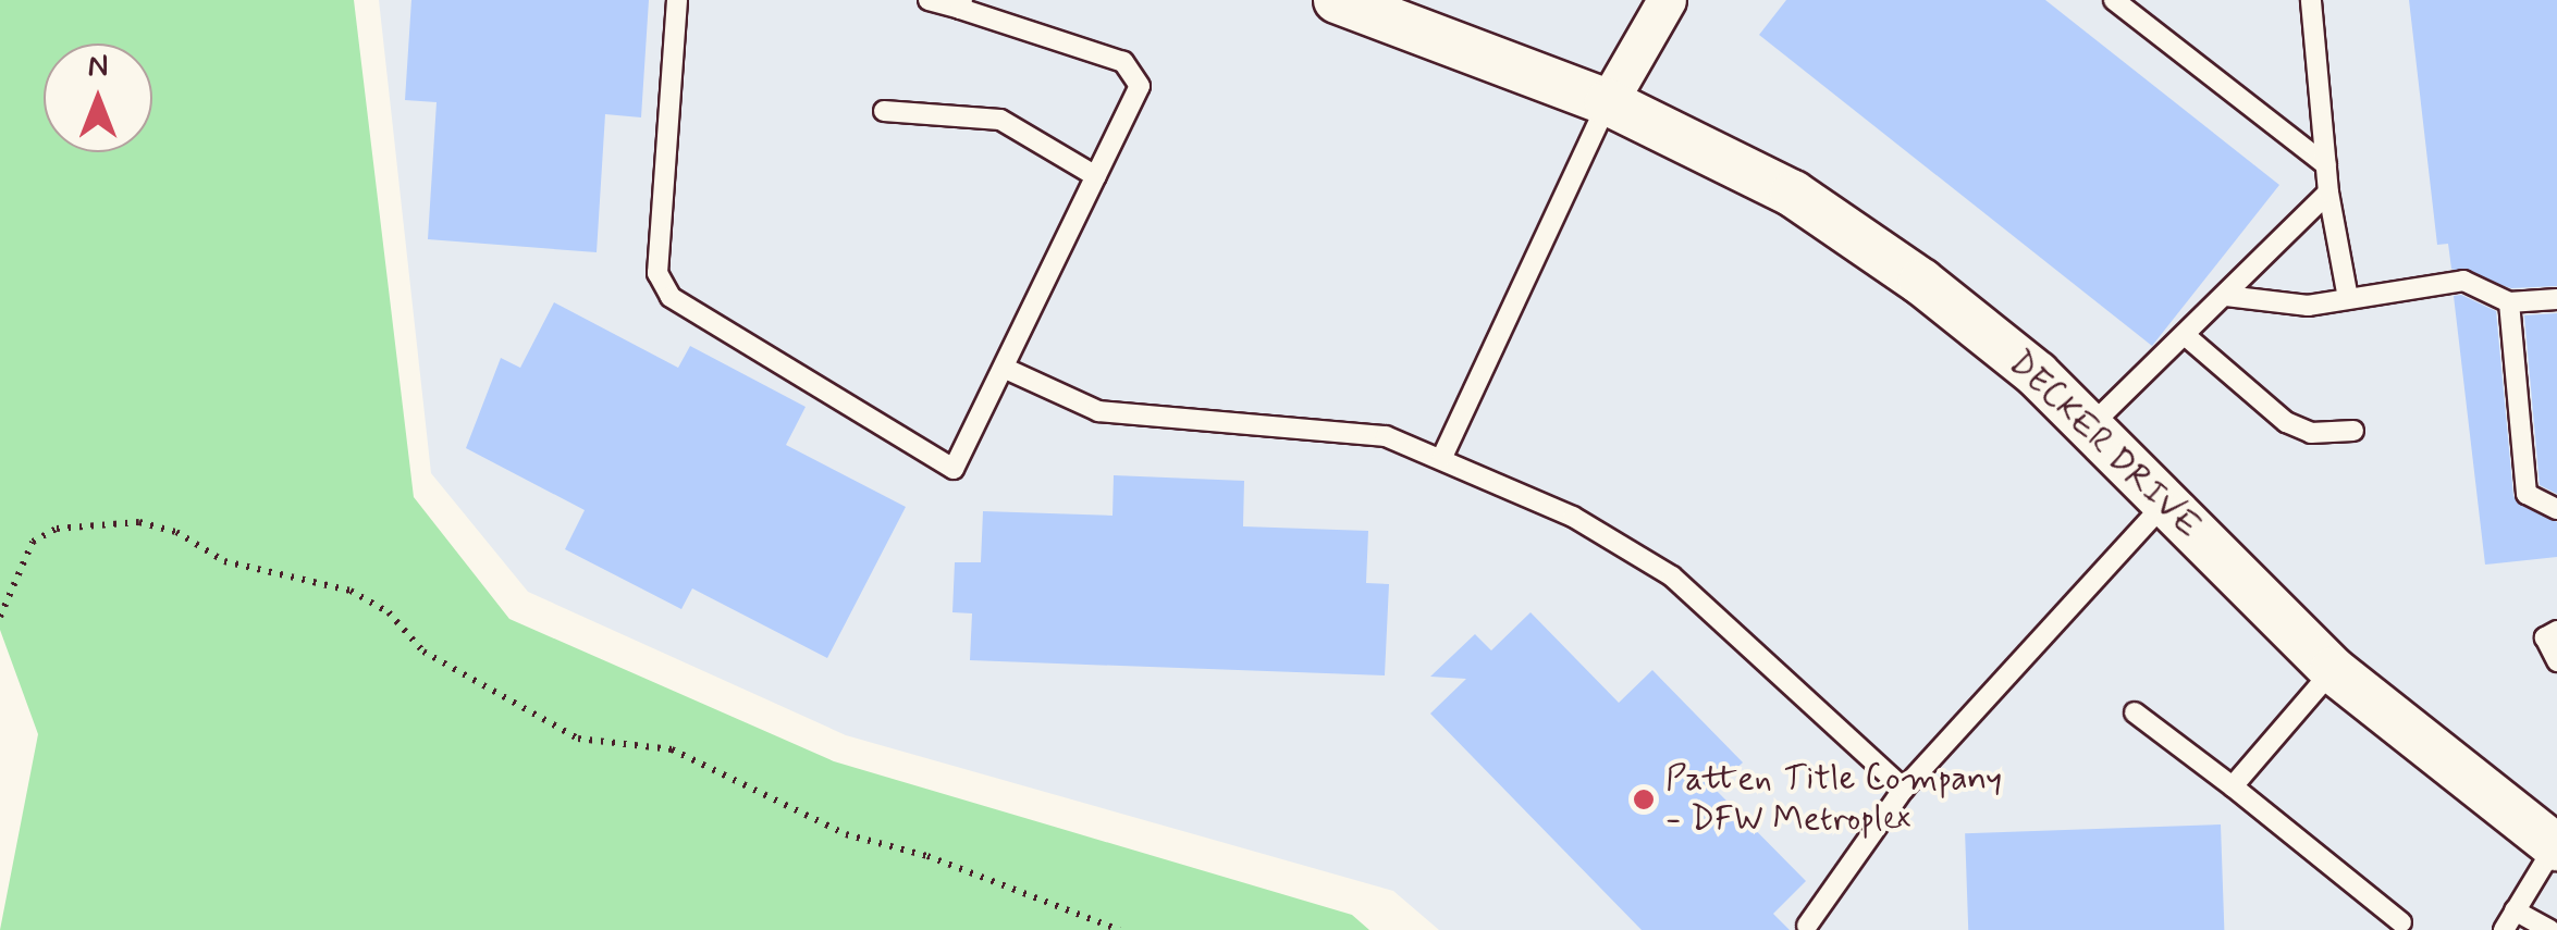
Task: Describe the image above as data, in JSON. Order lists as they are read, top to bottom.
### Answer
{
  "streets": {
    "street": ["DECKER DRIVE"]
  },
  "places": ["Patten Title Company - DFW Metroplex"],
  "north": "top"
}
